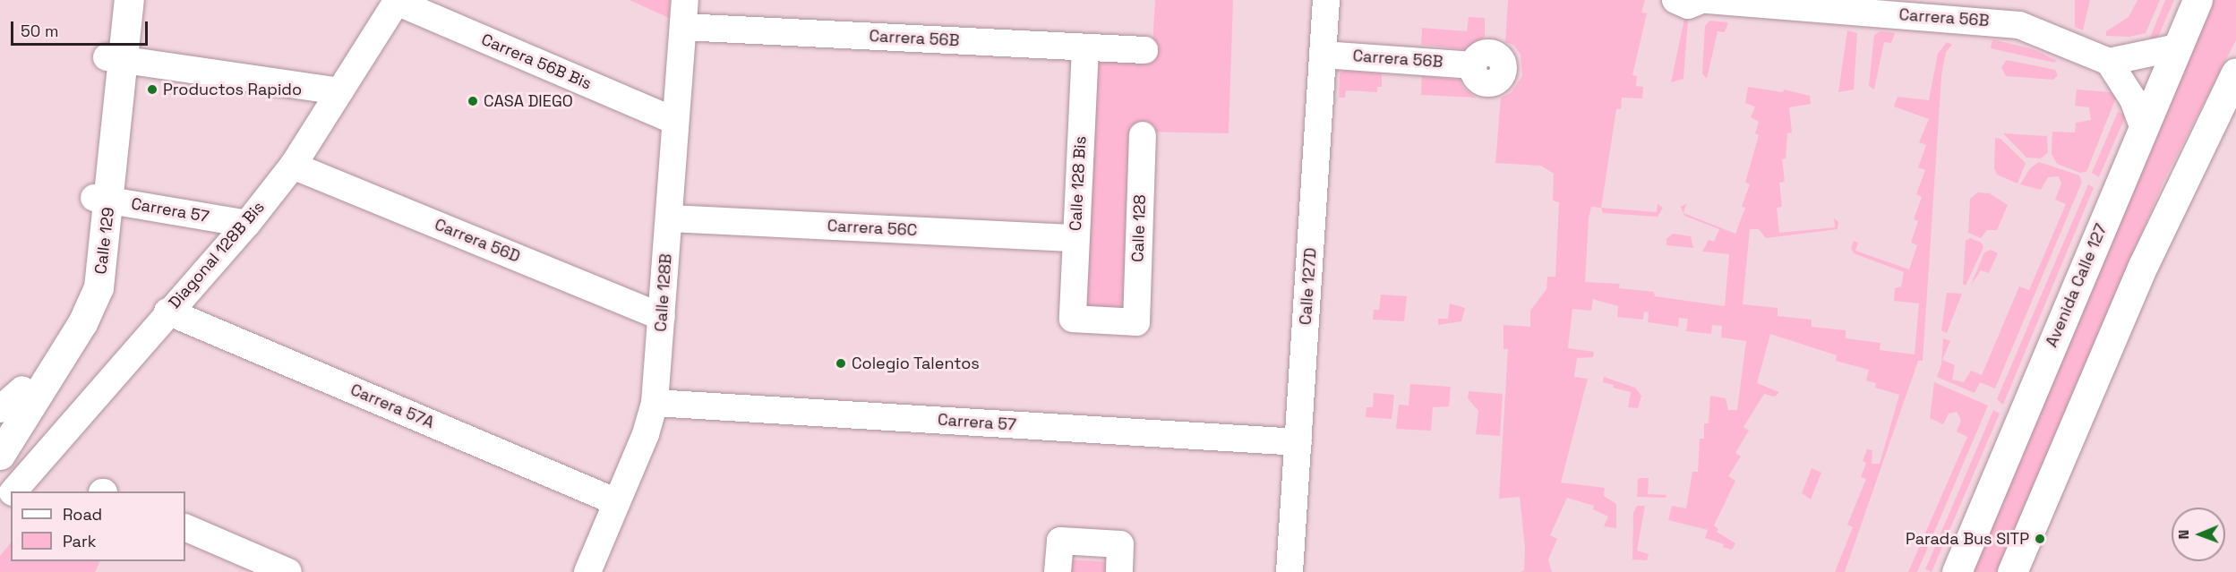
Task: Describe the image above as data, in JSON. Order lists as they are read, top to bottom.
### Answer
{
  "streets": {
    "main road": ["Calle 129", "Avenida Calle 127"],
    "street": [
      "Carrera 56B",
      "Carrera 56B Bis",
      "Calle 128 Bis",
      "Carrera 57",
      "Carrera 56C",
      "Calle 128",
      "Carrera 56D",
      "Diagonal 128B Bis",
      "Calle 127D",
      "Calle 128B",
      "Carrera 57A"
    ]
  },
  "crossings": [
    ["Carrera 56B", "Calle 128 Bis"],
    ["Carrera 56B", "Calle 127D"],
    ["Carrera 56B", "Calle 128B"],
    ["Carrera 56B Bis", "Diagonal 128B Bis"],
    ["Carrera 56B Bis", "Calle 128B"],
    ["Calle 128 Bis", "Carrera 56C"],
    ["Calle 128 Bis", "Calle 128"],
    ["Carrera 57", "Calle 129"],
    ["Carrera 57", "Diagonal 128B Bis"],
    ["Carrera 57", "Calle 127D"],
    ["Carrera 57", "Calle 128B"],
    ["Carrera 56C", "Calle 128B"],
    ["Carrera 56D", "Diagonal 128B Bis"],
    ["Carrera 56D", "Calle 128B"],
    ["Diagonal 128B Bis", "Carrera 57A"],
    ["Calle 128B", "Carrera 57A"]
  ],
  "places": [
    "Productos Rapido",
    "CASA DIEGO",
    "Colegio Talentos",
    "Parada Bus SITP"
  ],
  "legend": ["Road", "Park"],
  "scale_bar": "50 m",
  "north": "left"
}
